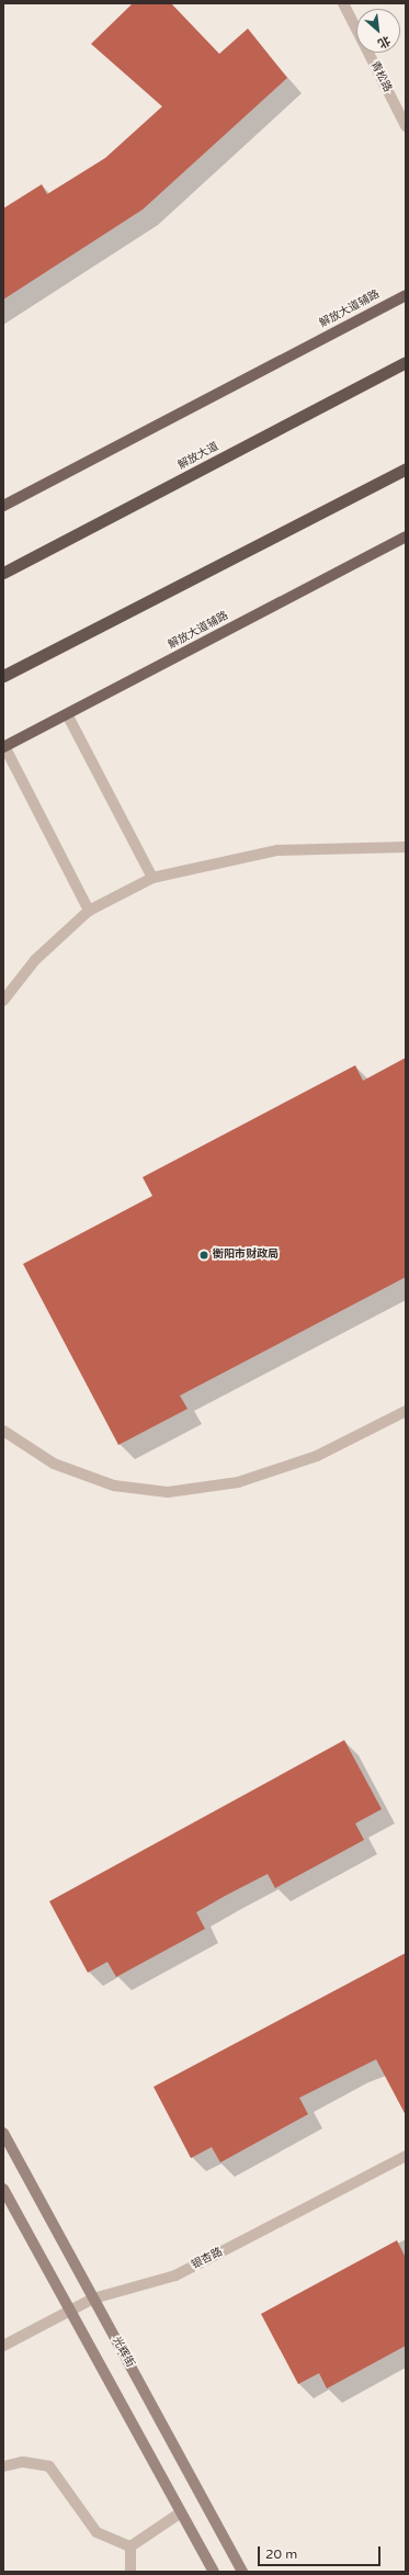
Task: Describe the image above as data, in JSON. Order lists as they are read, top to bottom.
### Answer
{
  "streets": {
    "highway": ["解放大道"],
    "main road": ["解放大道辅路", "光辉街"],
    "street": ["青松路", "银杏路"]
  },
  "crossings": [
    ["银杏路", "光辉街"]
  ],
  "places": ["衡阳市财政局"],
  "scale_bar": "20 m",
  "north": "bottom right"
}
